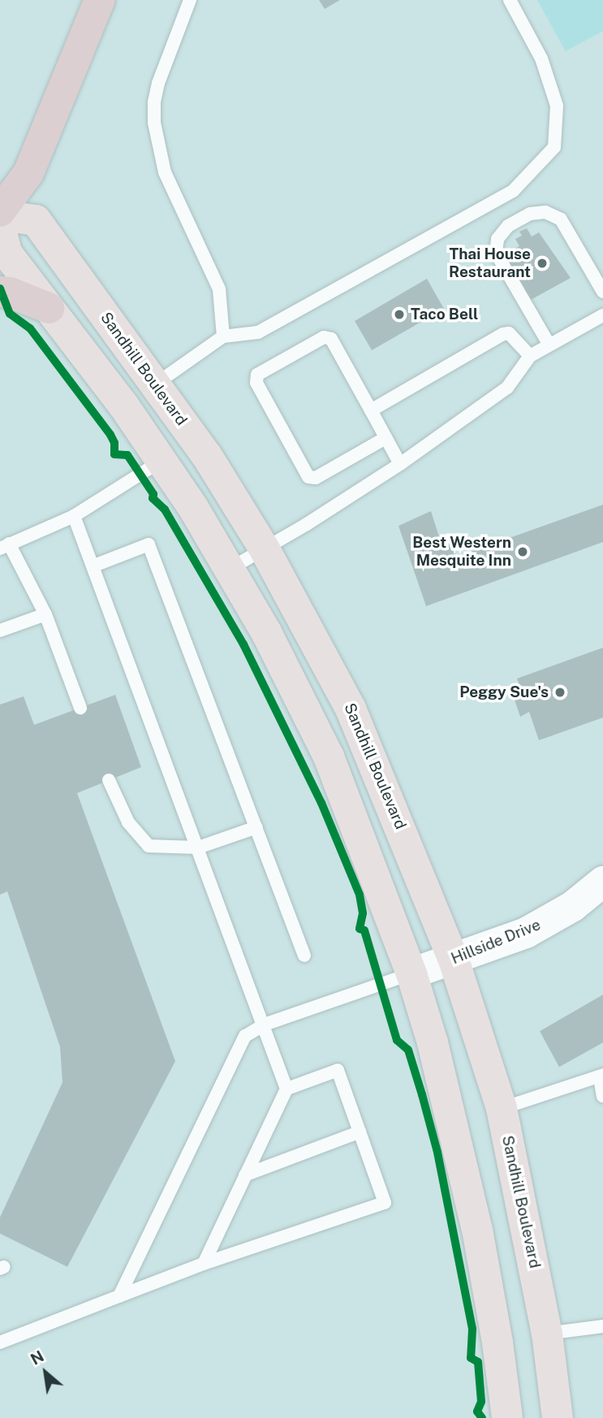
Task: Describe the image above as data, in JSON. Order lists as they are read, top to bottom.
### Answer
{
  "streets": {
    "main road": ["Sandhill Boulevard", "Hillside Drive"]
  },
  "crossings": [
    ["Sandhill Boulevard", "Hillside Drive"]
  ],
  "places": [
    "Thai House Restaurant",
    "Taco Bell",
    "Best Western Mesquite Inn",
    "Peggy Sue's"
  ],
  "north": "top left"
}
